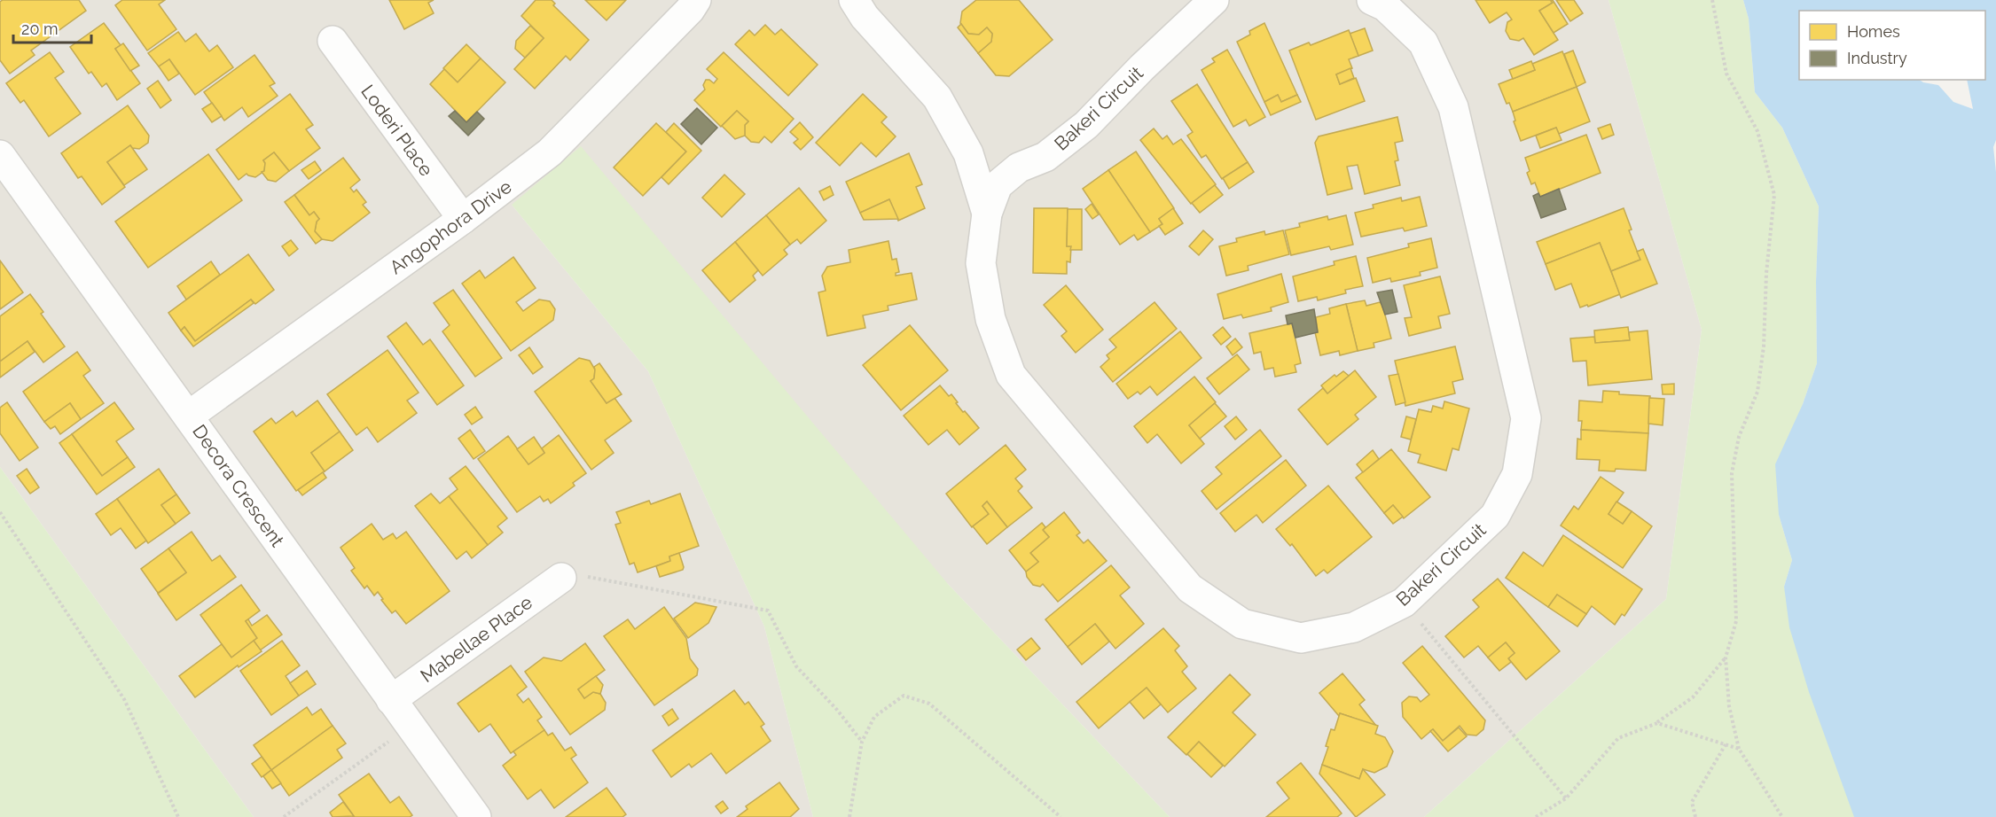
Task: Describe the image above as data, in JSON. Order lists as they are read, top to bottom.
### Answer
{
  "streets": {
    "street": [
      "Bakeri Circuit",
      "Loderi Place",
      "Angophora Drive",
      "Decora Crescent",
      "Mabellae Place"
    ]
  },
  "crossings": [
    ["Loderi Place", "Angophora Drive"],
    ["Angophora Drive", "Decora Crescent"],
    ["Decora Crescent", "Mabellae Place"]
  ],
  "legend": ["Homes", "Industry"],
  "scale_bar": "20 m"
}
